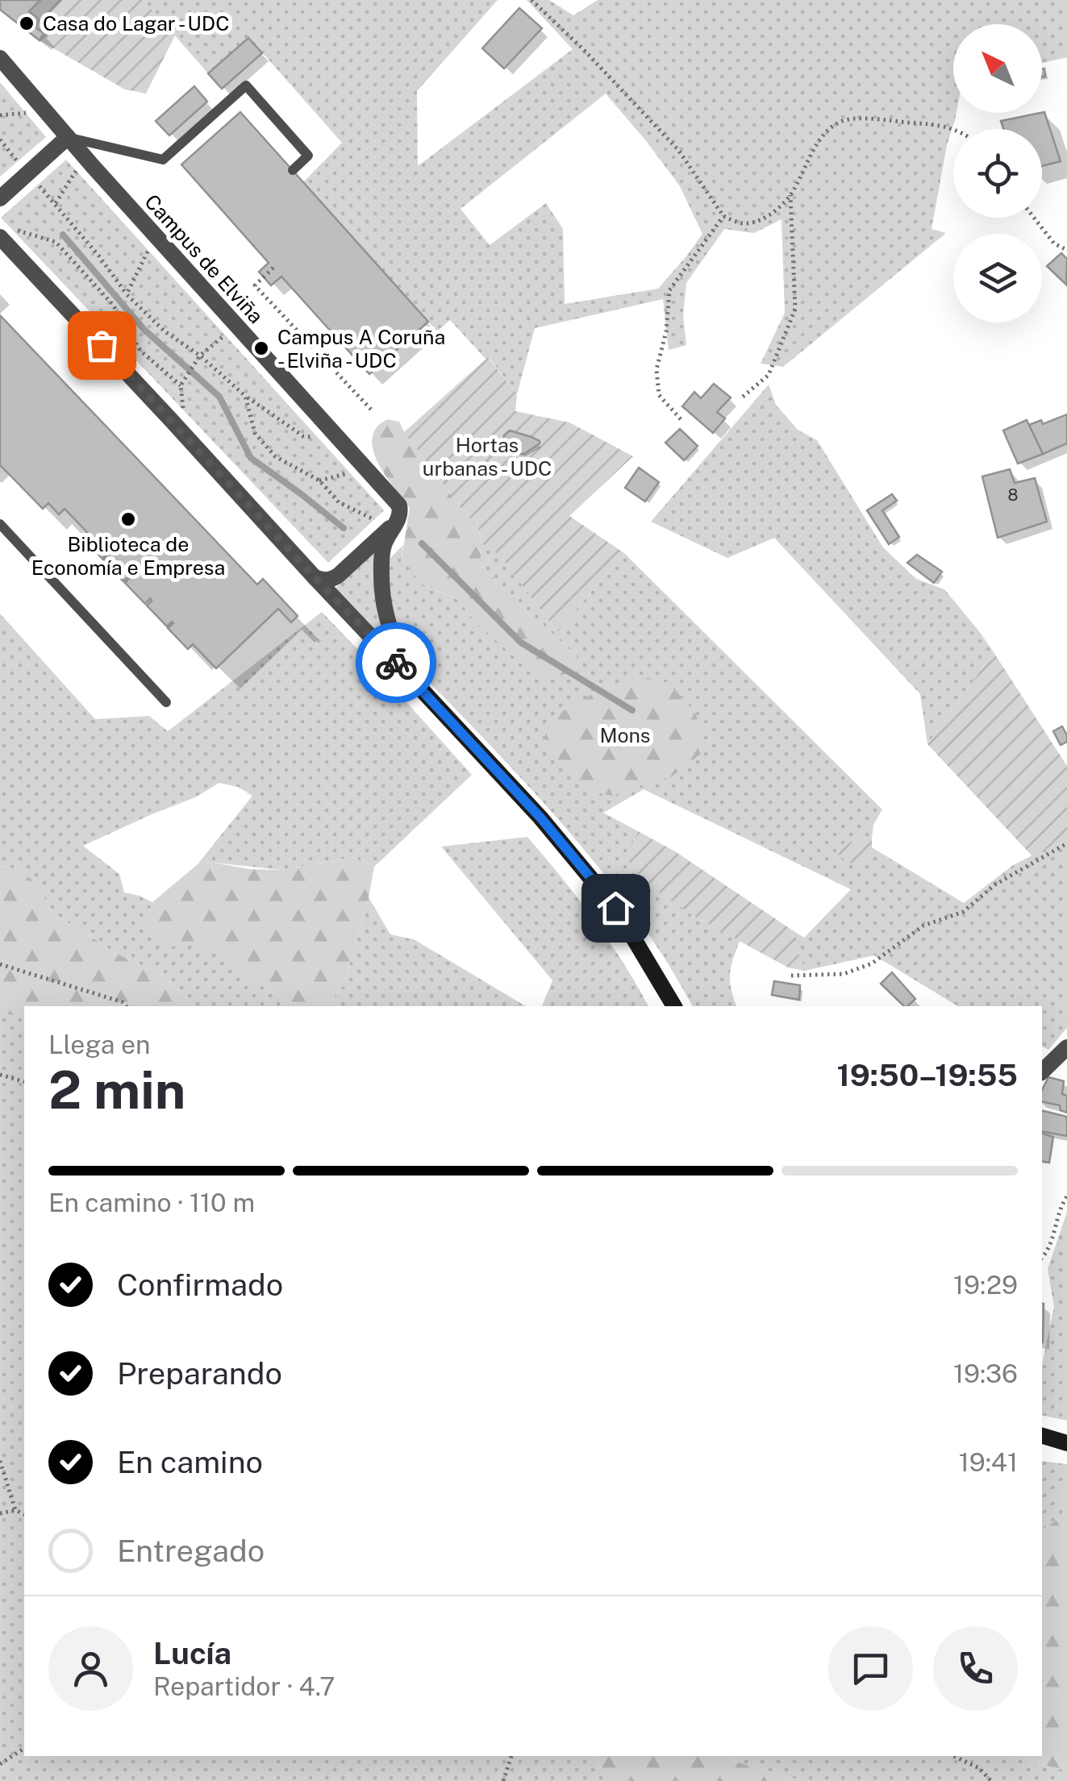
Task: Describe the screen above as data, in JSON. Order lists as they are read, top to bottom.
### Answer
{
  "streets": {
    "street": ["Campus de Elviña"]
  },
  "parks": ["Hortas urbanas - UDC", "Mons"],
  "places": ["Casa do Lagar - UDC", "Campus A Coruña - Elviña - UDC", "Biblioteca de Economía e Empresa"],
  "house_numbers": ["8"],
  "north": "top left",
  "page": {
    "heading": ["2 min", "Llega en", "19:50–19:55"],
    "panel": ["Lucía", "Repartidor · 4.7"],
    "bar": "En camino · 110 m",
    "list": [
      ["Confirmado", "19:29"],
      ["Preparando", "19:36"],
      ["En camino", "19:41"],
      "Entregado"
    ]
  }
}
